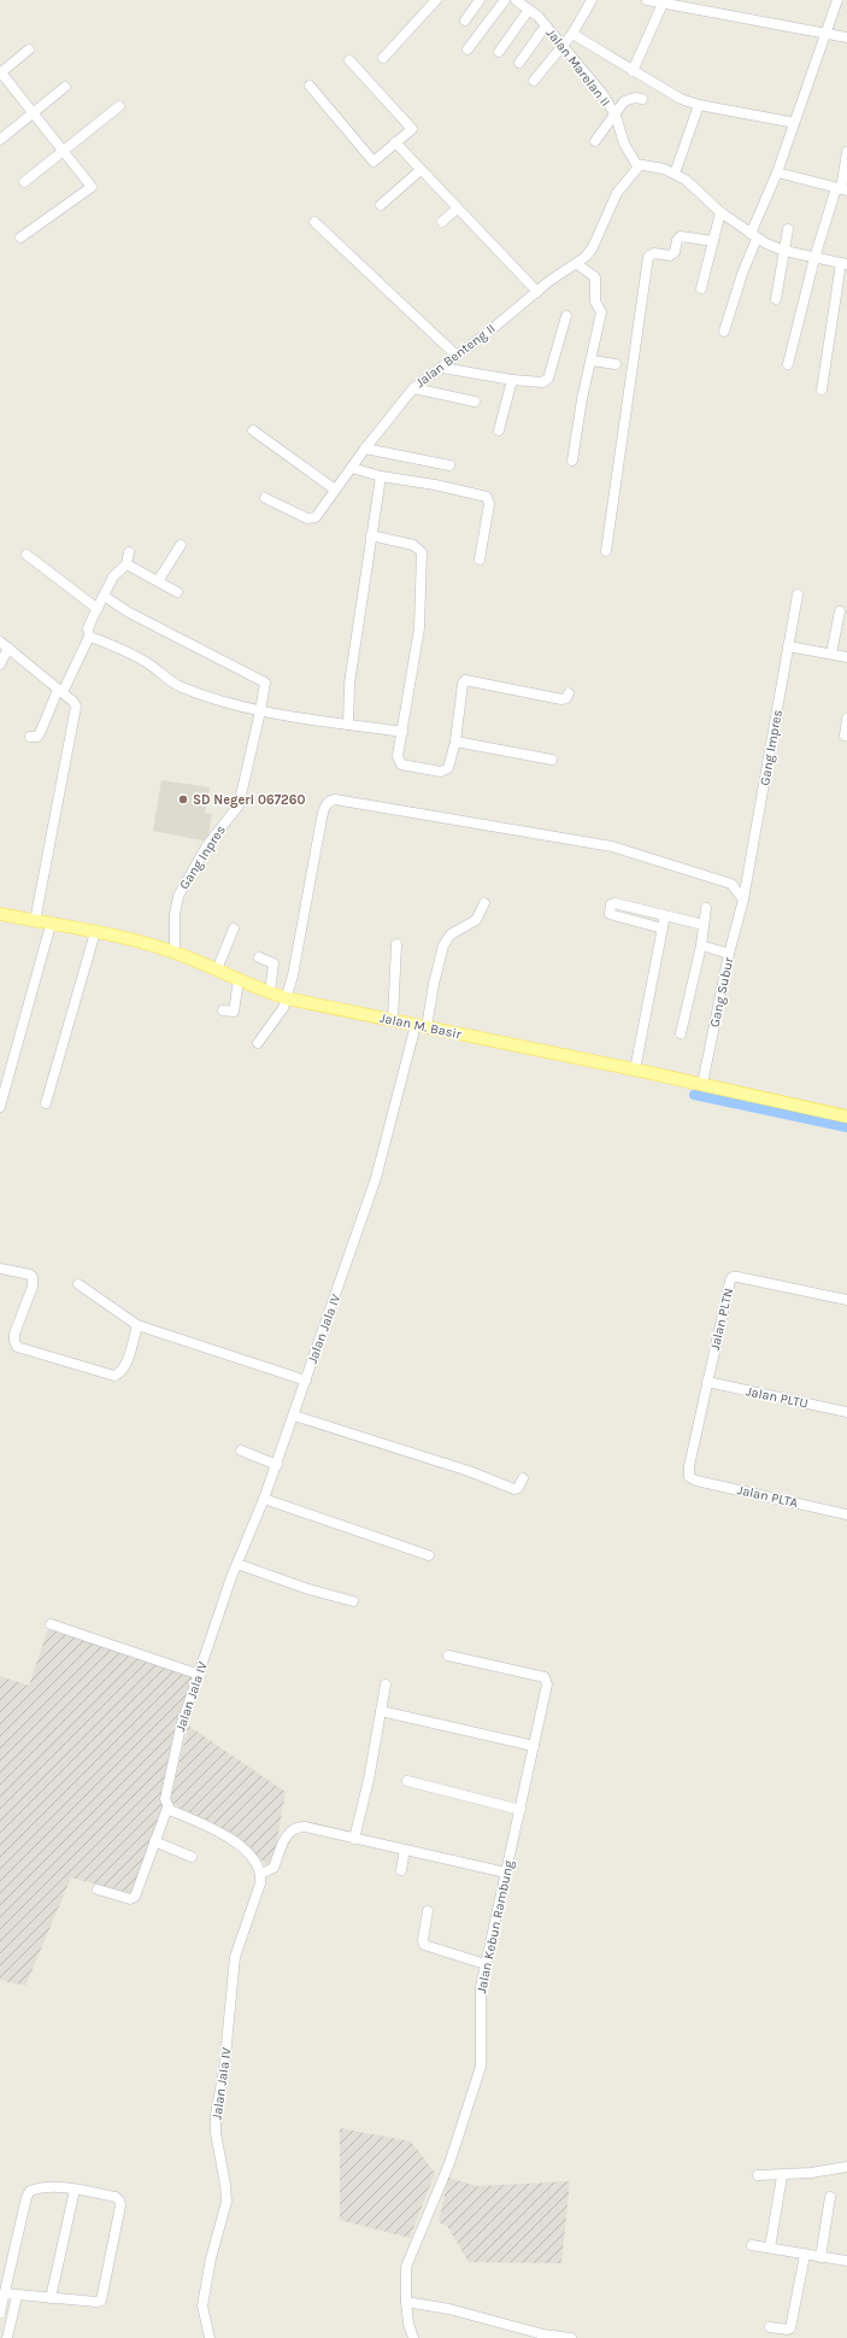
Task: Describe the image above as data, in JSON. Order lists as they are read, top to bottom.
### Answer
{
  "streets": {
    "main road": ["Jalan M. Basir"],
    "street": [
      "Jalan Marelan II",
      "Jalan Benteng II",
      "Gang Impres",
      "Gang Inpres",
      "Gang Subur",
      "Jalan PLTN",
      "Jalan Jala IV",
      "Jalan PLTU",
      "Jalan PLTA",
      "Jalan Kebun Rambung"
    ]
  },
  "crossings": [
    ["Jalan Marelan II", "Jalan Benteng II"],
    ["Gang Impres", "Gang Subur"],
    ["Gang Inpres", "Jalan M. Basir"],
    ["Gang Subur", "Jalan M. Basir"],
    ["Jalan M. Basir", "Jalan Jala IV"],
    ["Jalan PLTN", "Jalan PLTU"],
    ["Jalan PLTN", "Jalan PLTA"]
  ],
  "places": ["SD Negeri 067260"]
}
